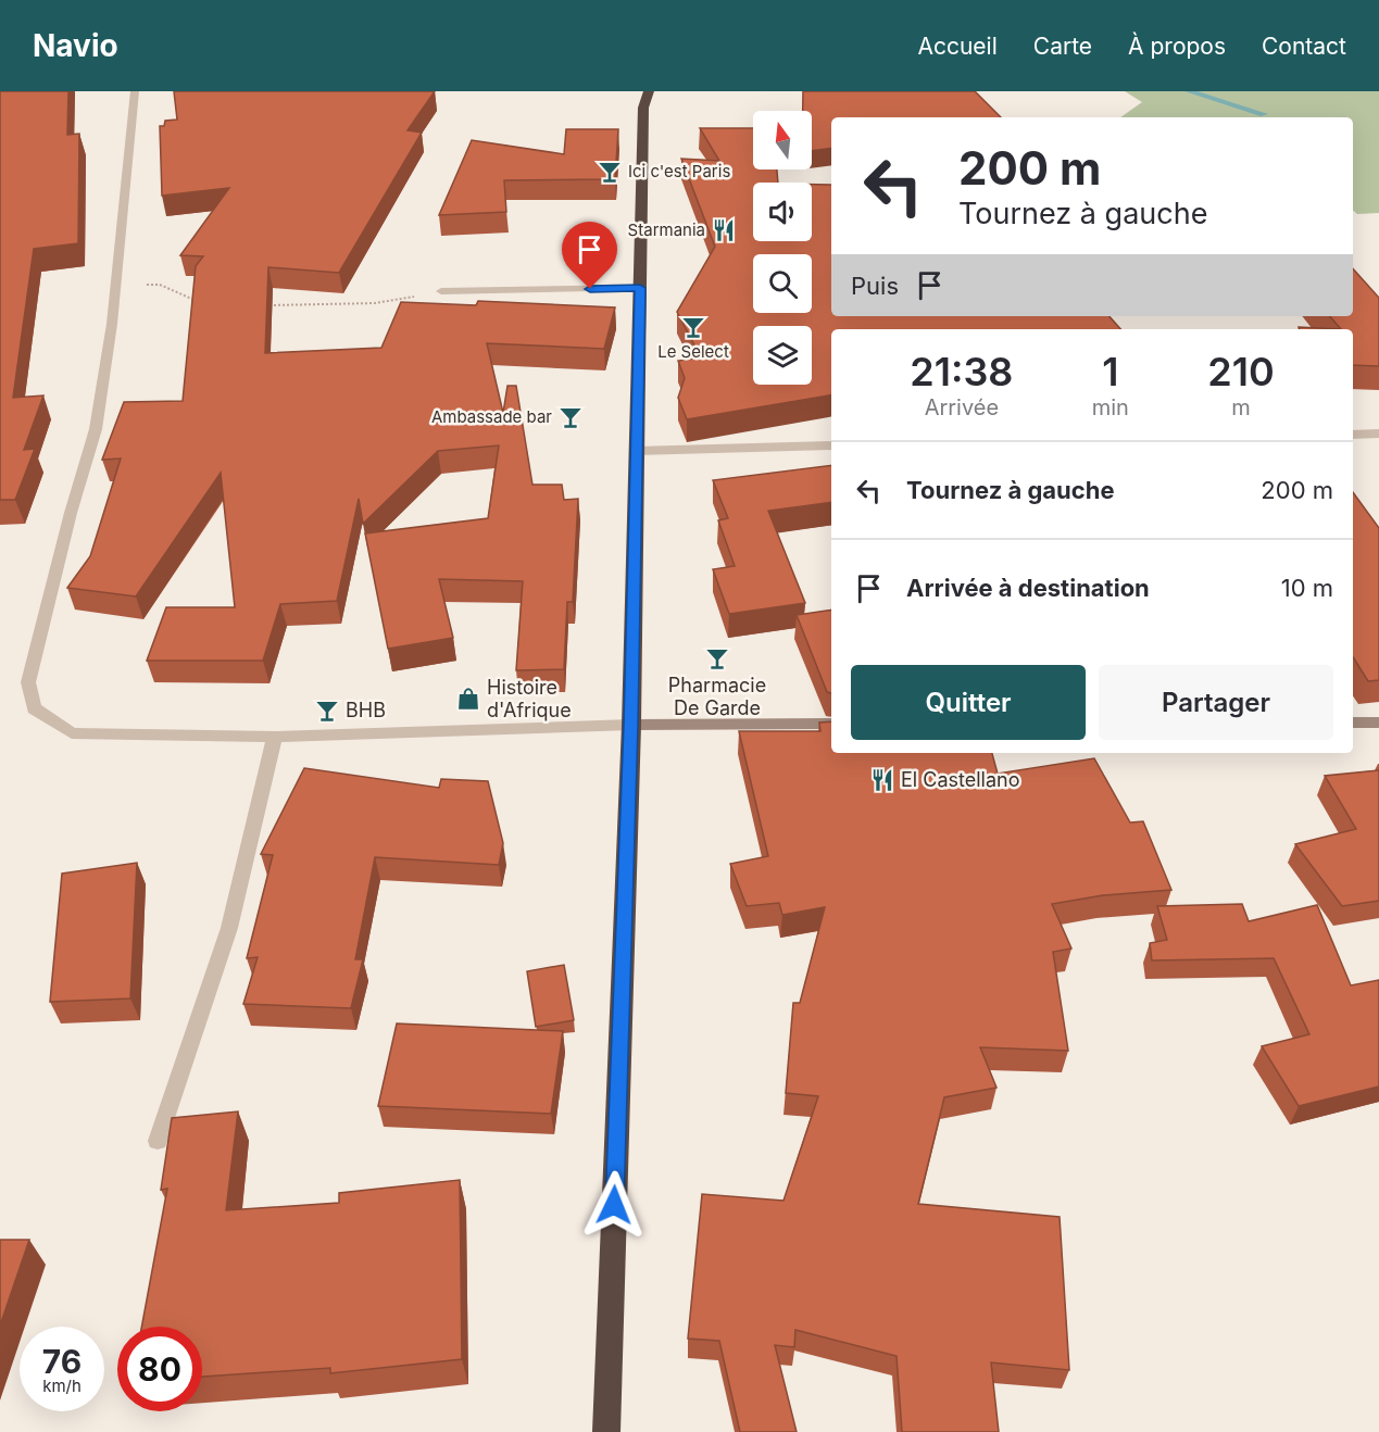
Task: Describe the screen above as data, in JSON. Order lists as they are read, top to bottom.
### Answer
{
  "places": {
    "bar": [
      "Ici c'est Paris",
      "Le Select",
      "Ambassade bar",
      "Pharmacie De Garde",
      "BHB"
    ],
    "restaurant": ["Starmania", "El Castellano"],
    "shop": ["Histoire d'Afrique"]
  },
  "north": "top",
  "page": {
    "header": "Navio",
    "nav": [
      "Accueil",
      "Carte",
      "À propos",
      "Contact"
    ],
    "turn": ["200 m", "Tournez à gauche"],
    "then": "Puis",
    "eta": [
      "21:38",
      "Arrivée",
      "1",
      "min",
      "210",
      "m"
    ],
    "list": [
      {
        "name": "Tournez à gauche",
        "value": "200 m"
      },
      {
        "name": "Arrivée à destination",
        "value": "10 m"
      }
    ],
    "buttons": ["Quitter", "Partager"],
    "speed": "76 km/h",
    "limit": "80"
  }
}
